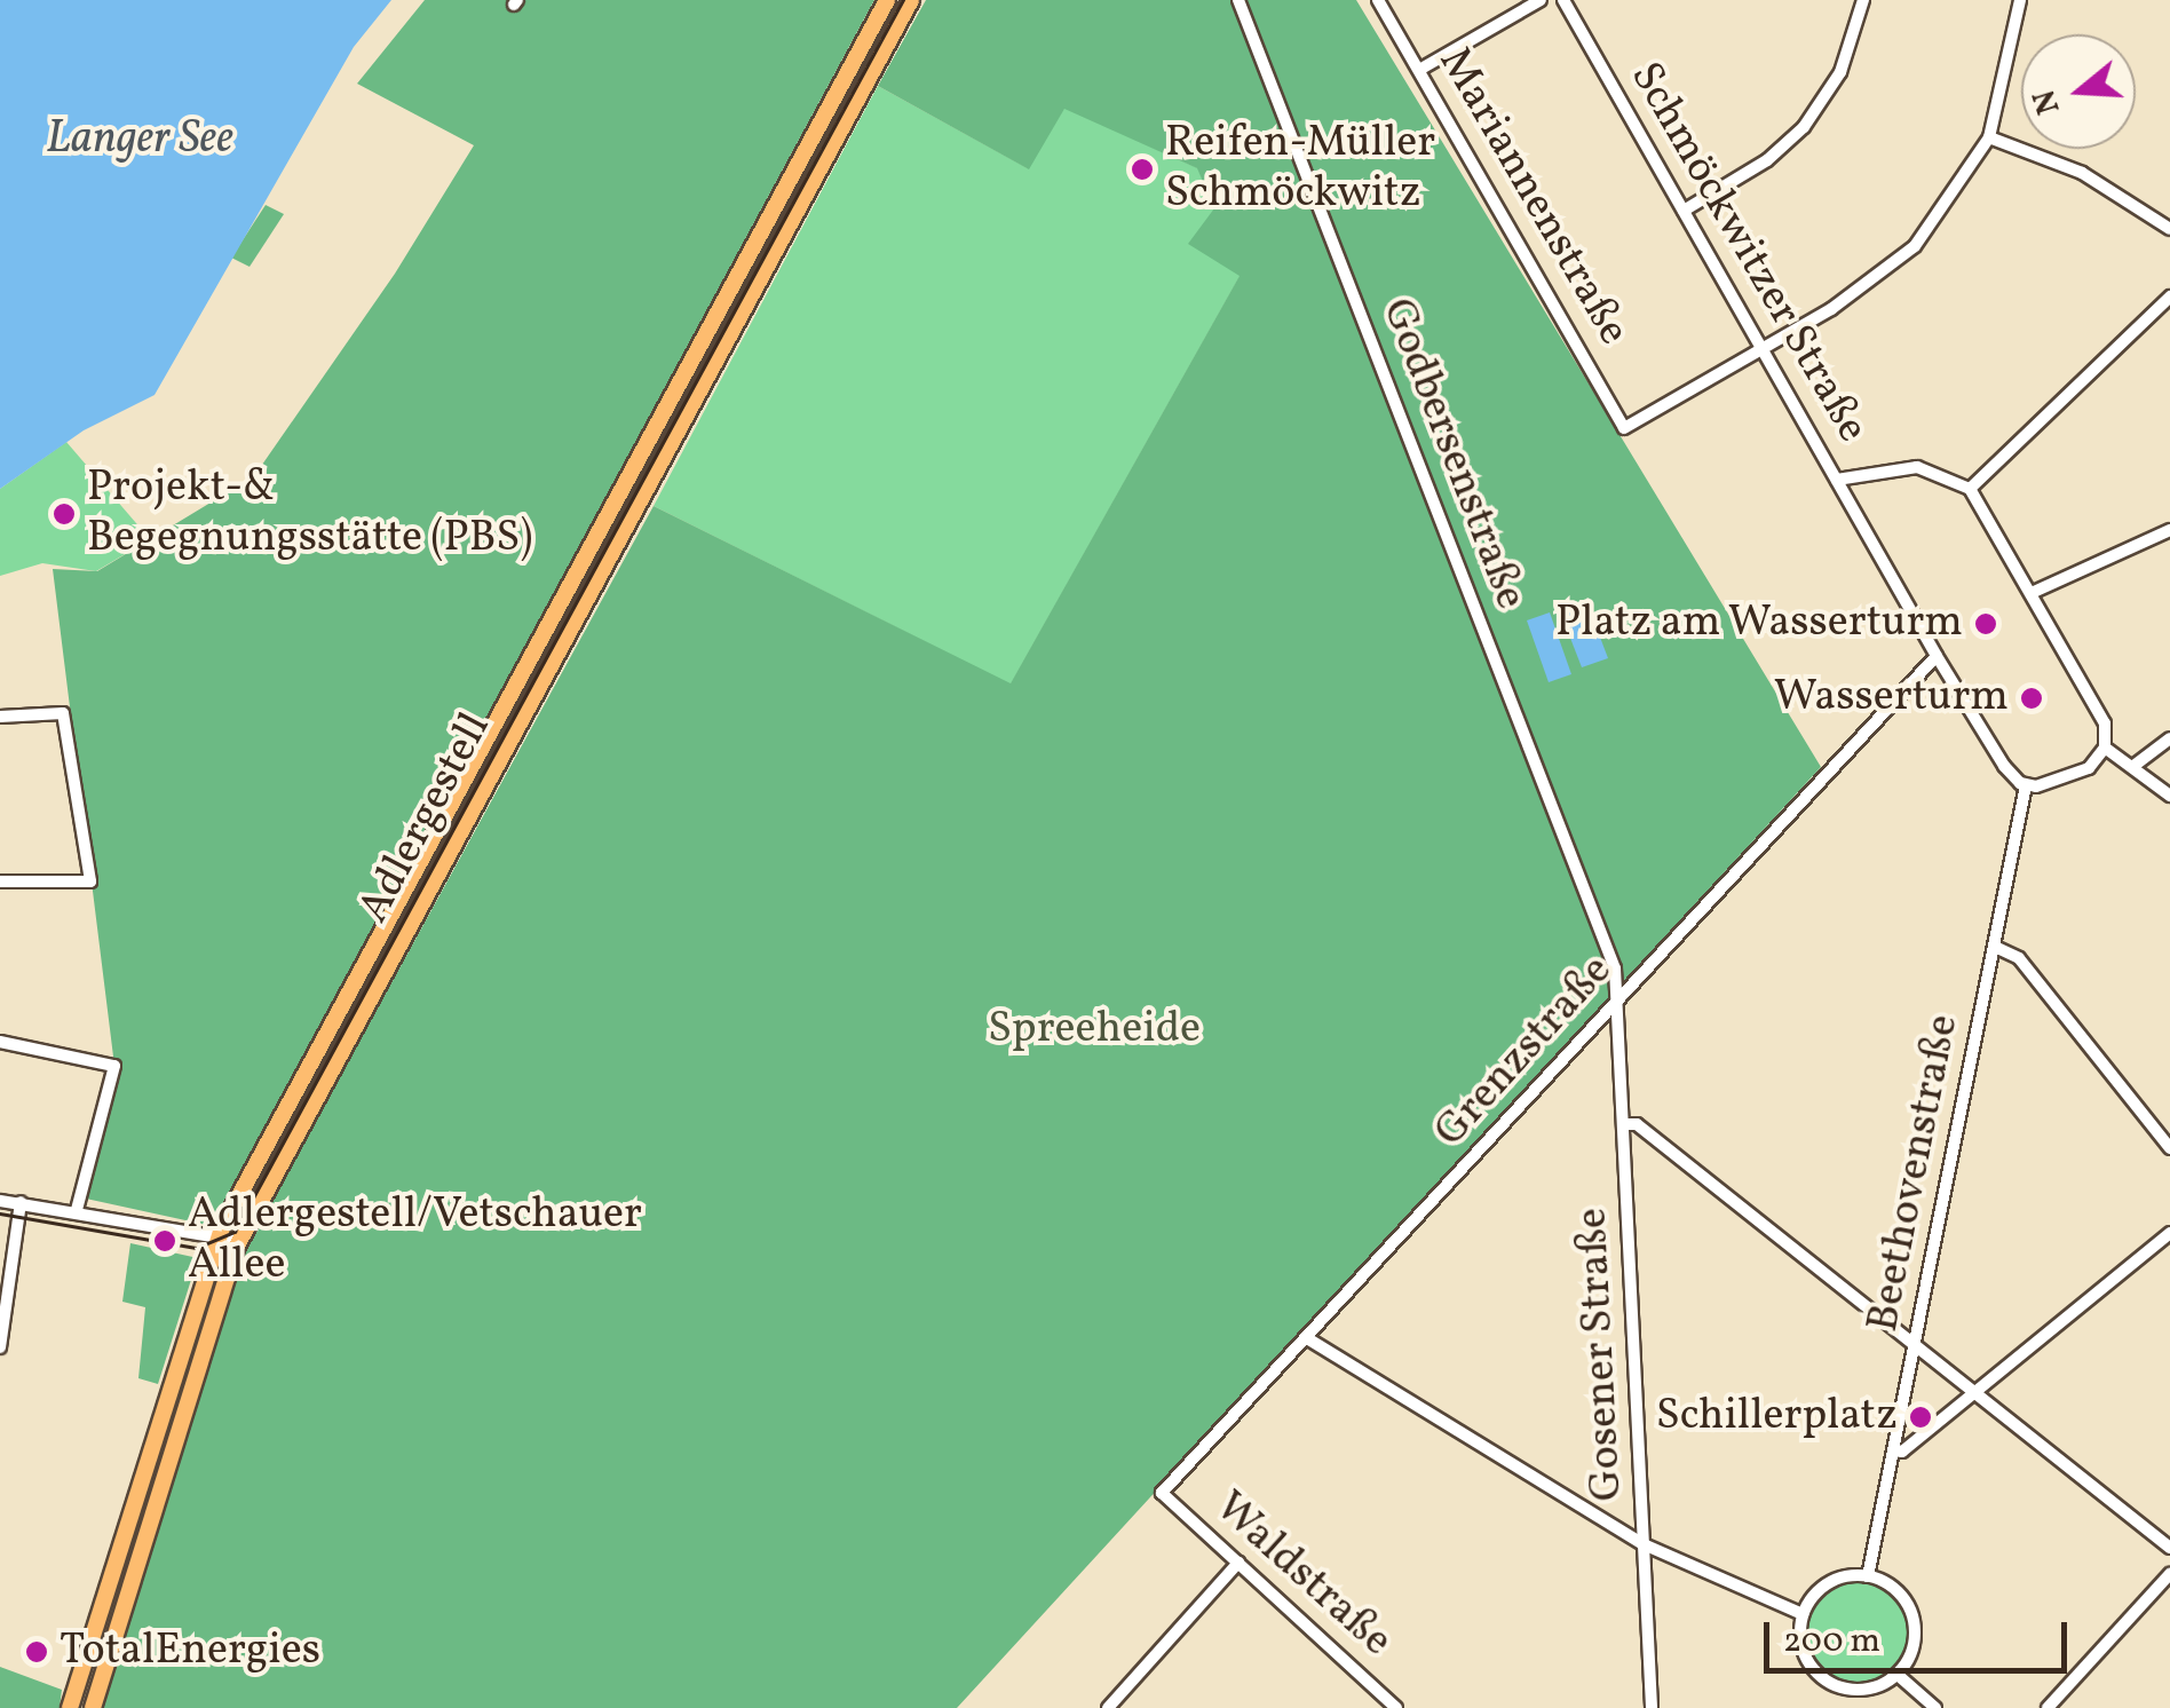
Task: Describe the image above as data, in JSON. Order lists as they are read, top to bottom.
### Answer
{
  "streets": {
    "main road": ["Adlergestell"],
    "street": [
      "Mariannenstraße",
      "Schmöckwitzer Straße",
      "Godbersenstraße",
      "Grenzstraße",
      "Beethovenstraße",
      "Gosener Straße",
      "Waldstraße"
    ]
  },
  "crossings": [
    ["Mariannenstraße", "Schmöckwitzer Straße"],
    ["Schmöckwitzer Straße", "Grenzstraße"],
    ["Schmöckwitzer Straße", "Beethovenstraße"],
    ["Godbersenstraße", "Grenzstraße"],
    ["Godbersenstraße", "Gosener Straße"],
    ["Grenzstraße", "Gosener Straße"],
    ["Grenzstraße", "Waldstraße"]
  ],
  "water": ["Langer See"],
  "parks": ["Spreeheide"],
  "places": [
    "Reifen-Müller Schmöckwitz",
    "Projekt-& Begegnungsstätte (PBS)",
    "Platz am Wasserturm",
    "Wasserturm",
    "Adlergestell/Vetschauer Allee",
    "Schillerplatz",
    "TotalEnergies"
  ],
  "scale_bar": "200 m",
  "north": "left"
}
